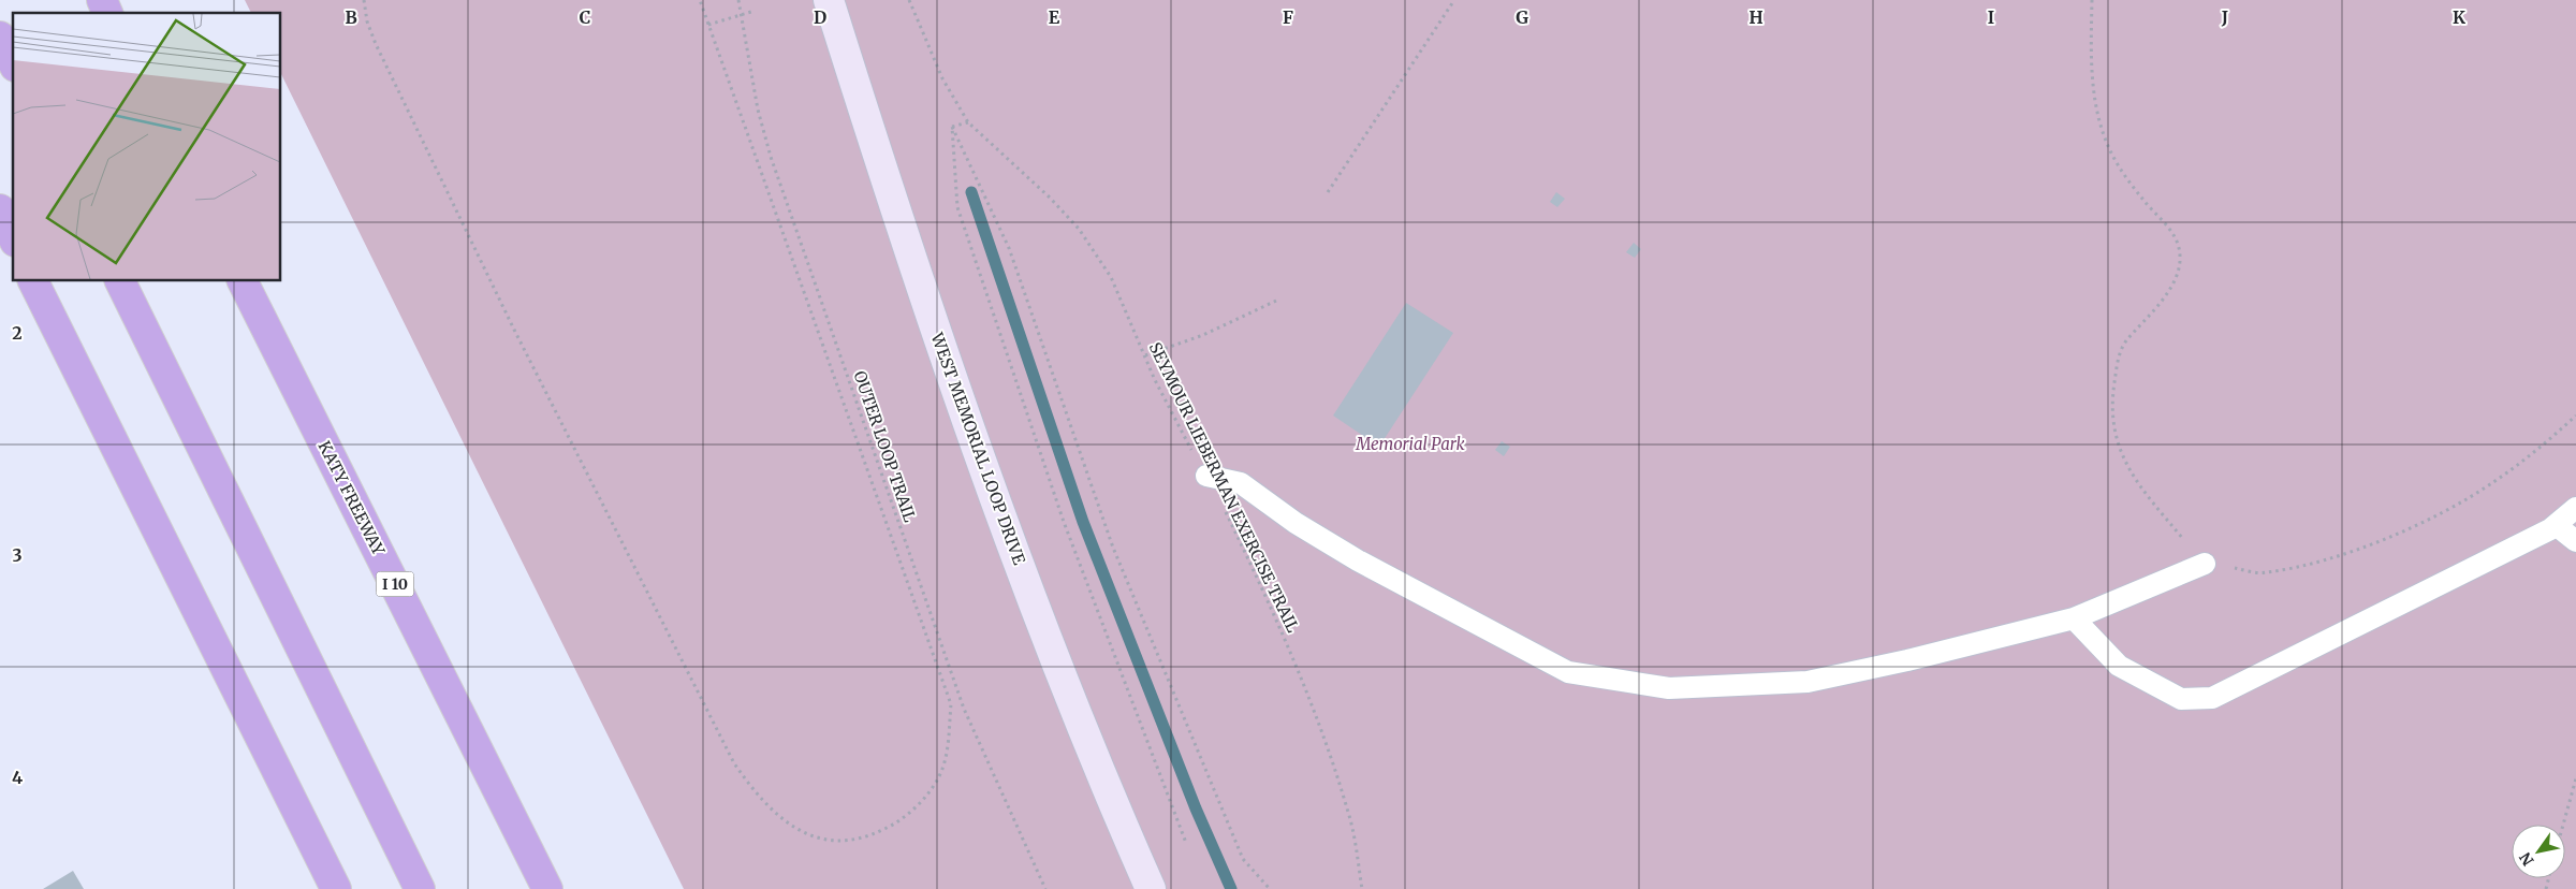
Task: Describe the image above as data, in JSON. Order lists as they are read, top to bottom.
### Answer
{
  "streets": {
    "highway": ["KATY FREEWAY", "I 10"],
    "street": ["WEST MEMORIAL LOOP DRIVE"],
    "path": ["OUTER LOOP TRAIL", "SEYMOUR LIEBERMAN EXERCISE TRAIL"]
  },
  "parks": ["Memorial Park"],
  "north": "bottom left",
  "grid": {
    "columns": [
      "B",
      "C",
      "D",
      "E",
      "F",
      "G",
      "H",
      "I",
      "J",
      "K"
    ],
    "rows": ["2", "3", "4"]
  }
}
